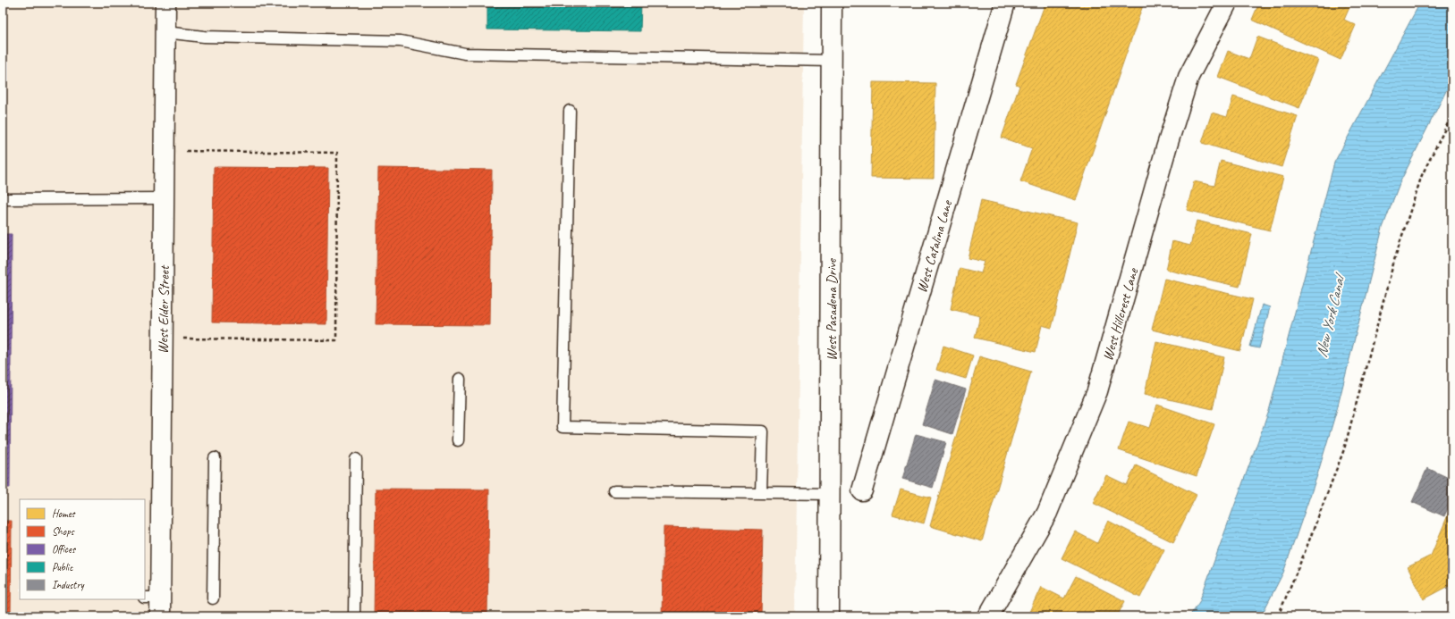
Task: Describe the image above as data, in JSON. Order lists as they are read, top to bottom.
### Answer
{
  "streets": {
    "street": [
      "West Catalina Lane",
      "West Elder Street",
      "West Pasadena Drive",
      "West Hillcrest Lane"
    ]
  },
  "water": ["New York Canal"],
  "legend": [
    "Homes",
    "Shops",
    "Offices",
    "Public",
    "Industry"
  ]
}
